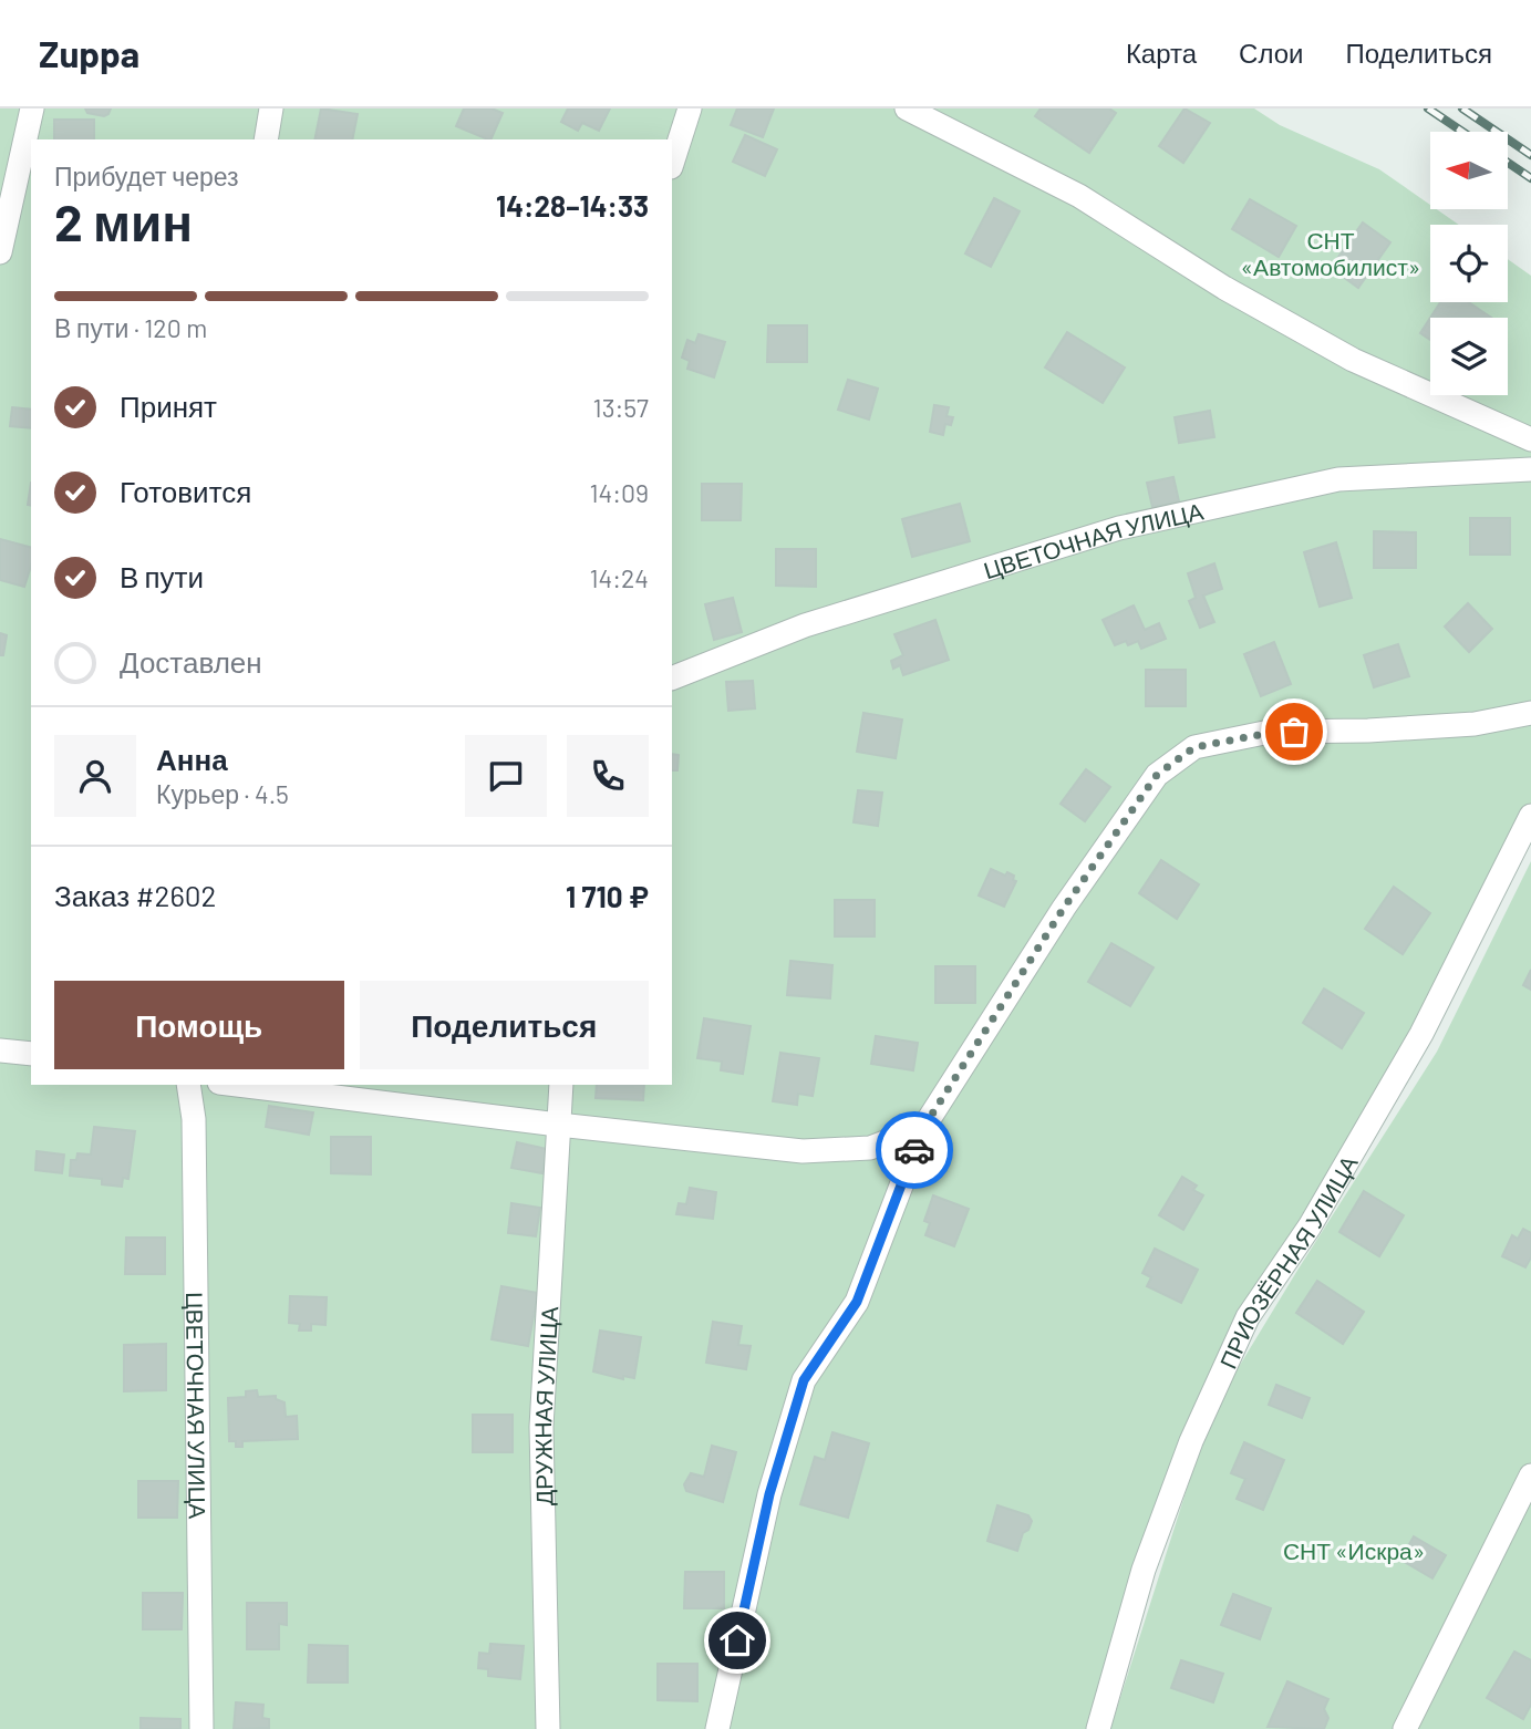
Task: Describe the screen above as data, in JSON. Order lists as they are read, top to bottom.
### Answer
{
  "streets": {
    "street": ["ЦВЕТОЧНАЯ УЛИЦА", "ПРИОЗЁРНАЯ УЛИЦА", "ДРУЖНАЯ УЛИЦА"]
  },
  "parks": ["СНТ «Автомобилист»", "СНТ «Искра»"],
  "north": "left",
  "page": {
    "header": "Zuppa",
    "nav": ["Карта", "Слои", "Поделиться"],
    "heading": ["2 мин", "Прибудет через", "14:28–14:33"],
    "panel": [
      "Анна",
      "Курьер · 4.5",
      "Заказ #2602",
      "1 710 ₽"
    ],
    "bar": "В пути · 120 m",
    "list": [
      ["Принят", "13:57"],
      ["Готовится", "14:09"],
      ["В пути", "14:24"],
      "Доставлен"
    ],
    "buttons": ["Помощь", "Поделиться"]
  }
}
